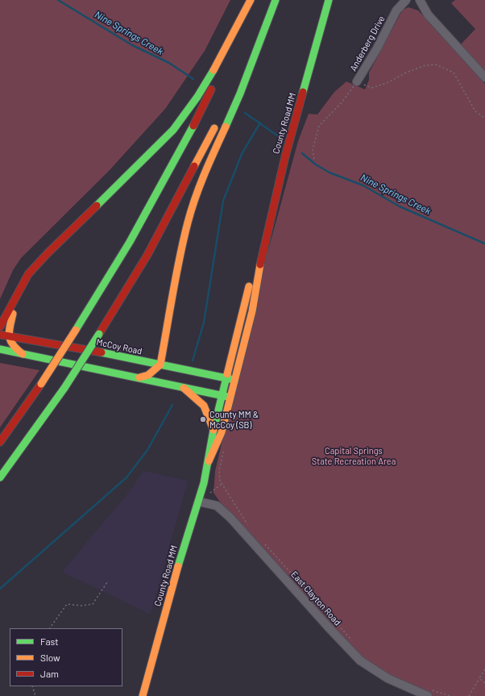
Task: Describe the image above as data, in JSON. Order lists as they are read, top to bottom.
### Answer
{
  "streets": {
    "main road": ["County Road MM", "McCoy Road"],
    "street": ["Anderberg Drive", "East Clayton Road"]
  },
  "crossings": [
    ["County Road MM", "McCoy Road"],
    ["County Road MM", "East Clayton Road"]
  ],
  "water": ["Nine Springs Creek"],
  "parks": ["Capital Springs State Recreation Area"],
  "places": ["County MM & McCoy (SB)"],
  "legend": ["Fast", "Slow", "Jam"]
}
